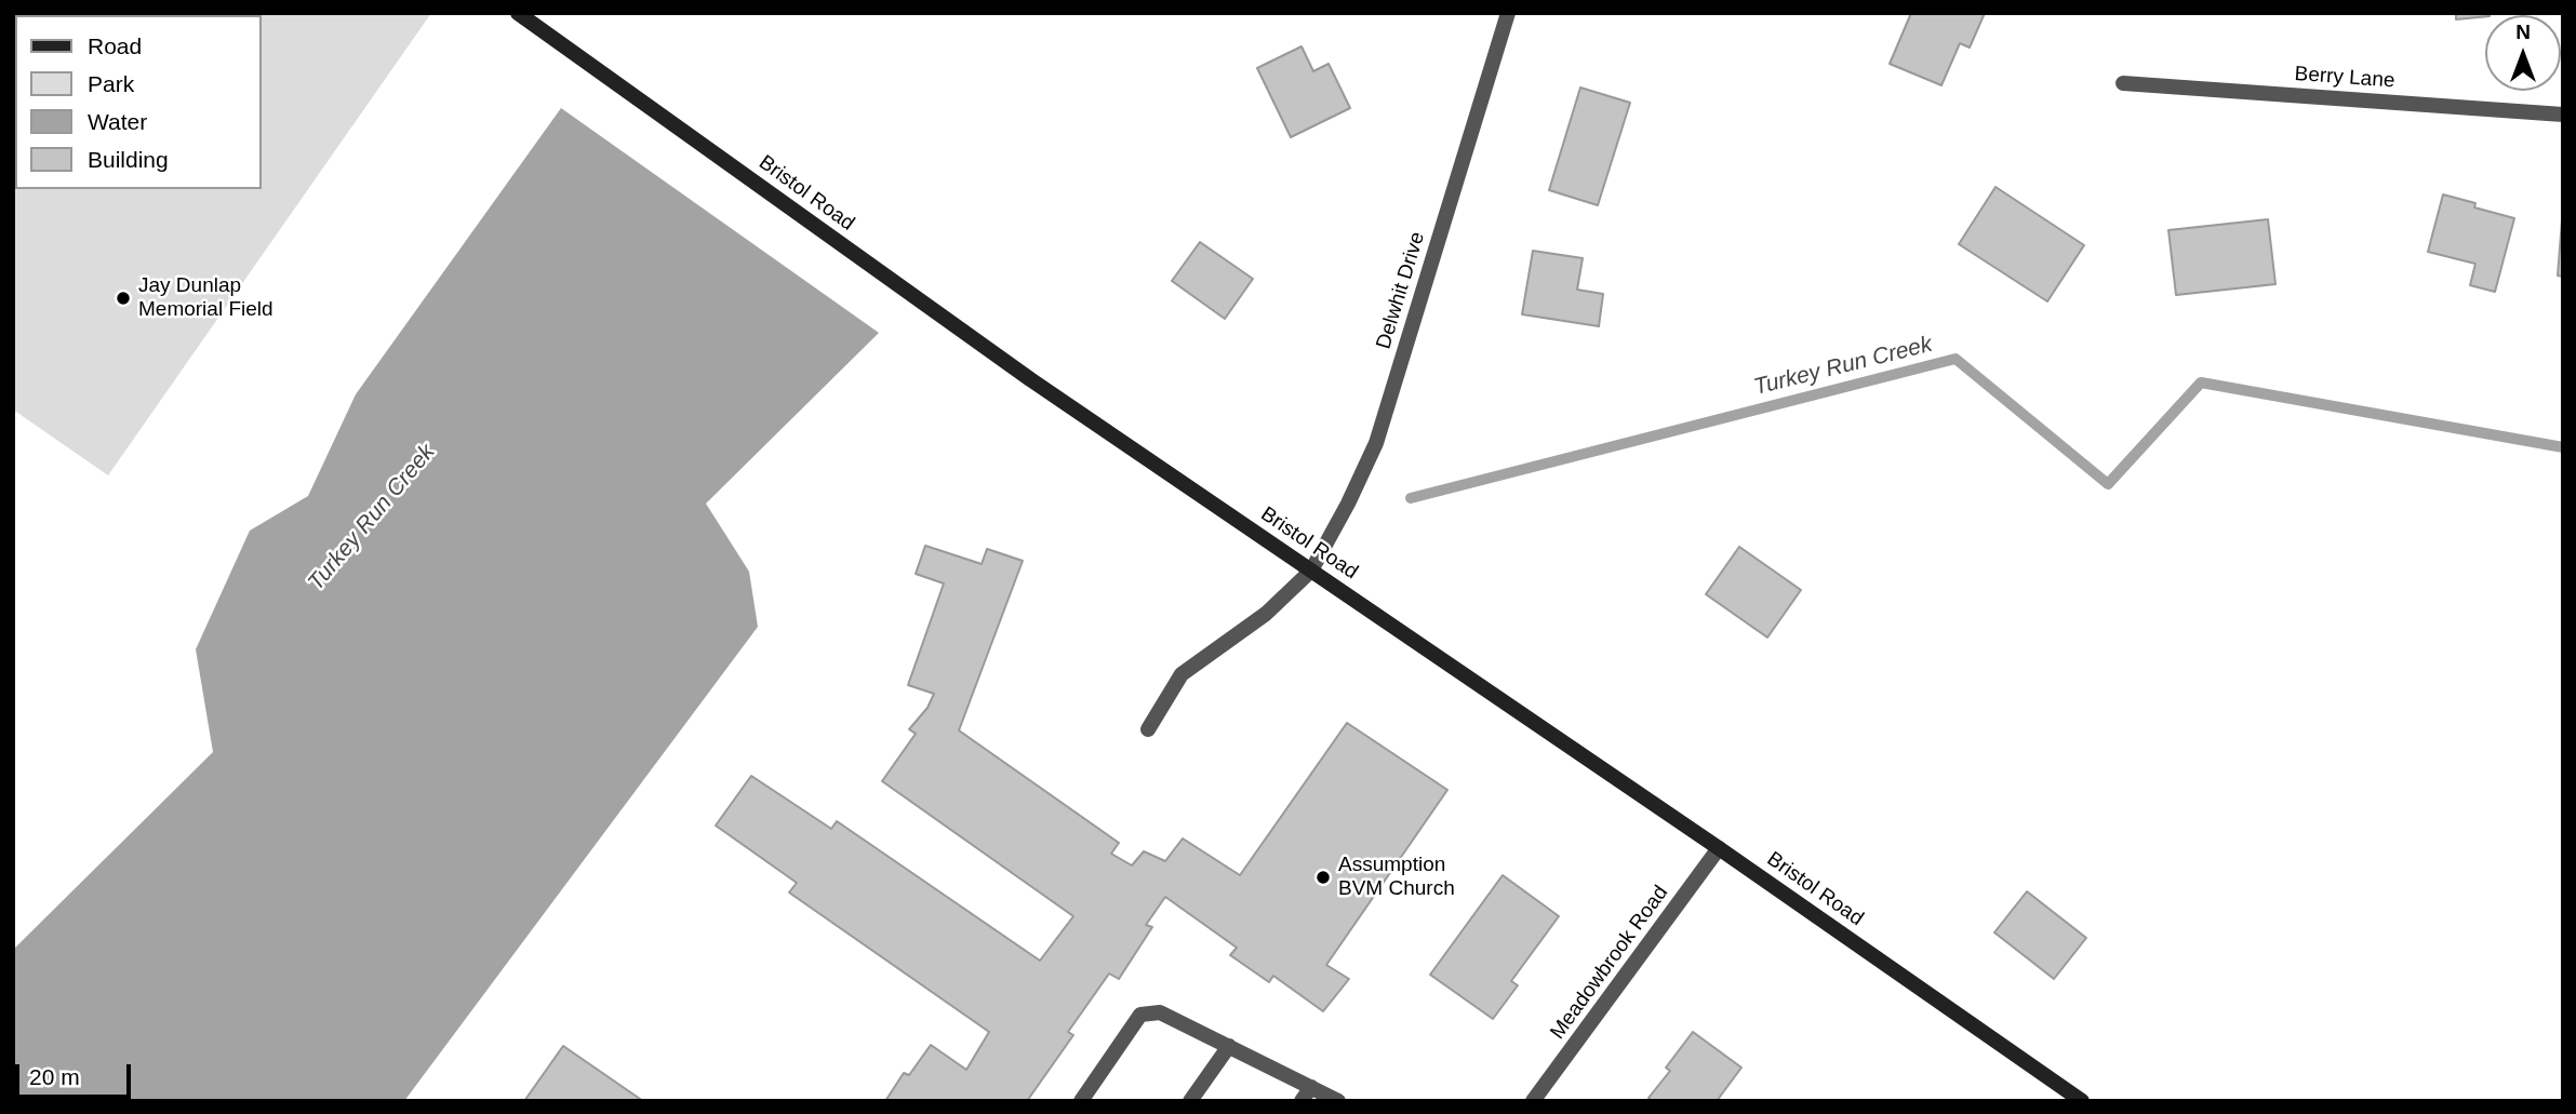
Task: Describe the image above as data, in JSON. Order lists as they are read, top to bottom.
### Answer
{
  "streets": {
    "main road": ["Bristol Road"],
    "street": ["Berry Lane", "Delwhit Drive", "Meadowbrook Road"]
  },
  "crossings": [
    ["Bristol Road", "Delwhit Drive"],
    ["Bristol Road", "Meadowbrook Road"]
  ],
  "water": ["Turkey Run Creek"],
  "places": ["Jay Dunlap Memorial Field", "Assumption BVM Church"],
  "legend": [
    "Road",
    "Park",
    "Water",
    "Building"
  ],
  "scale_bar": "20 m",
  "north": "top"
}
